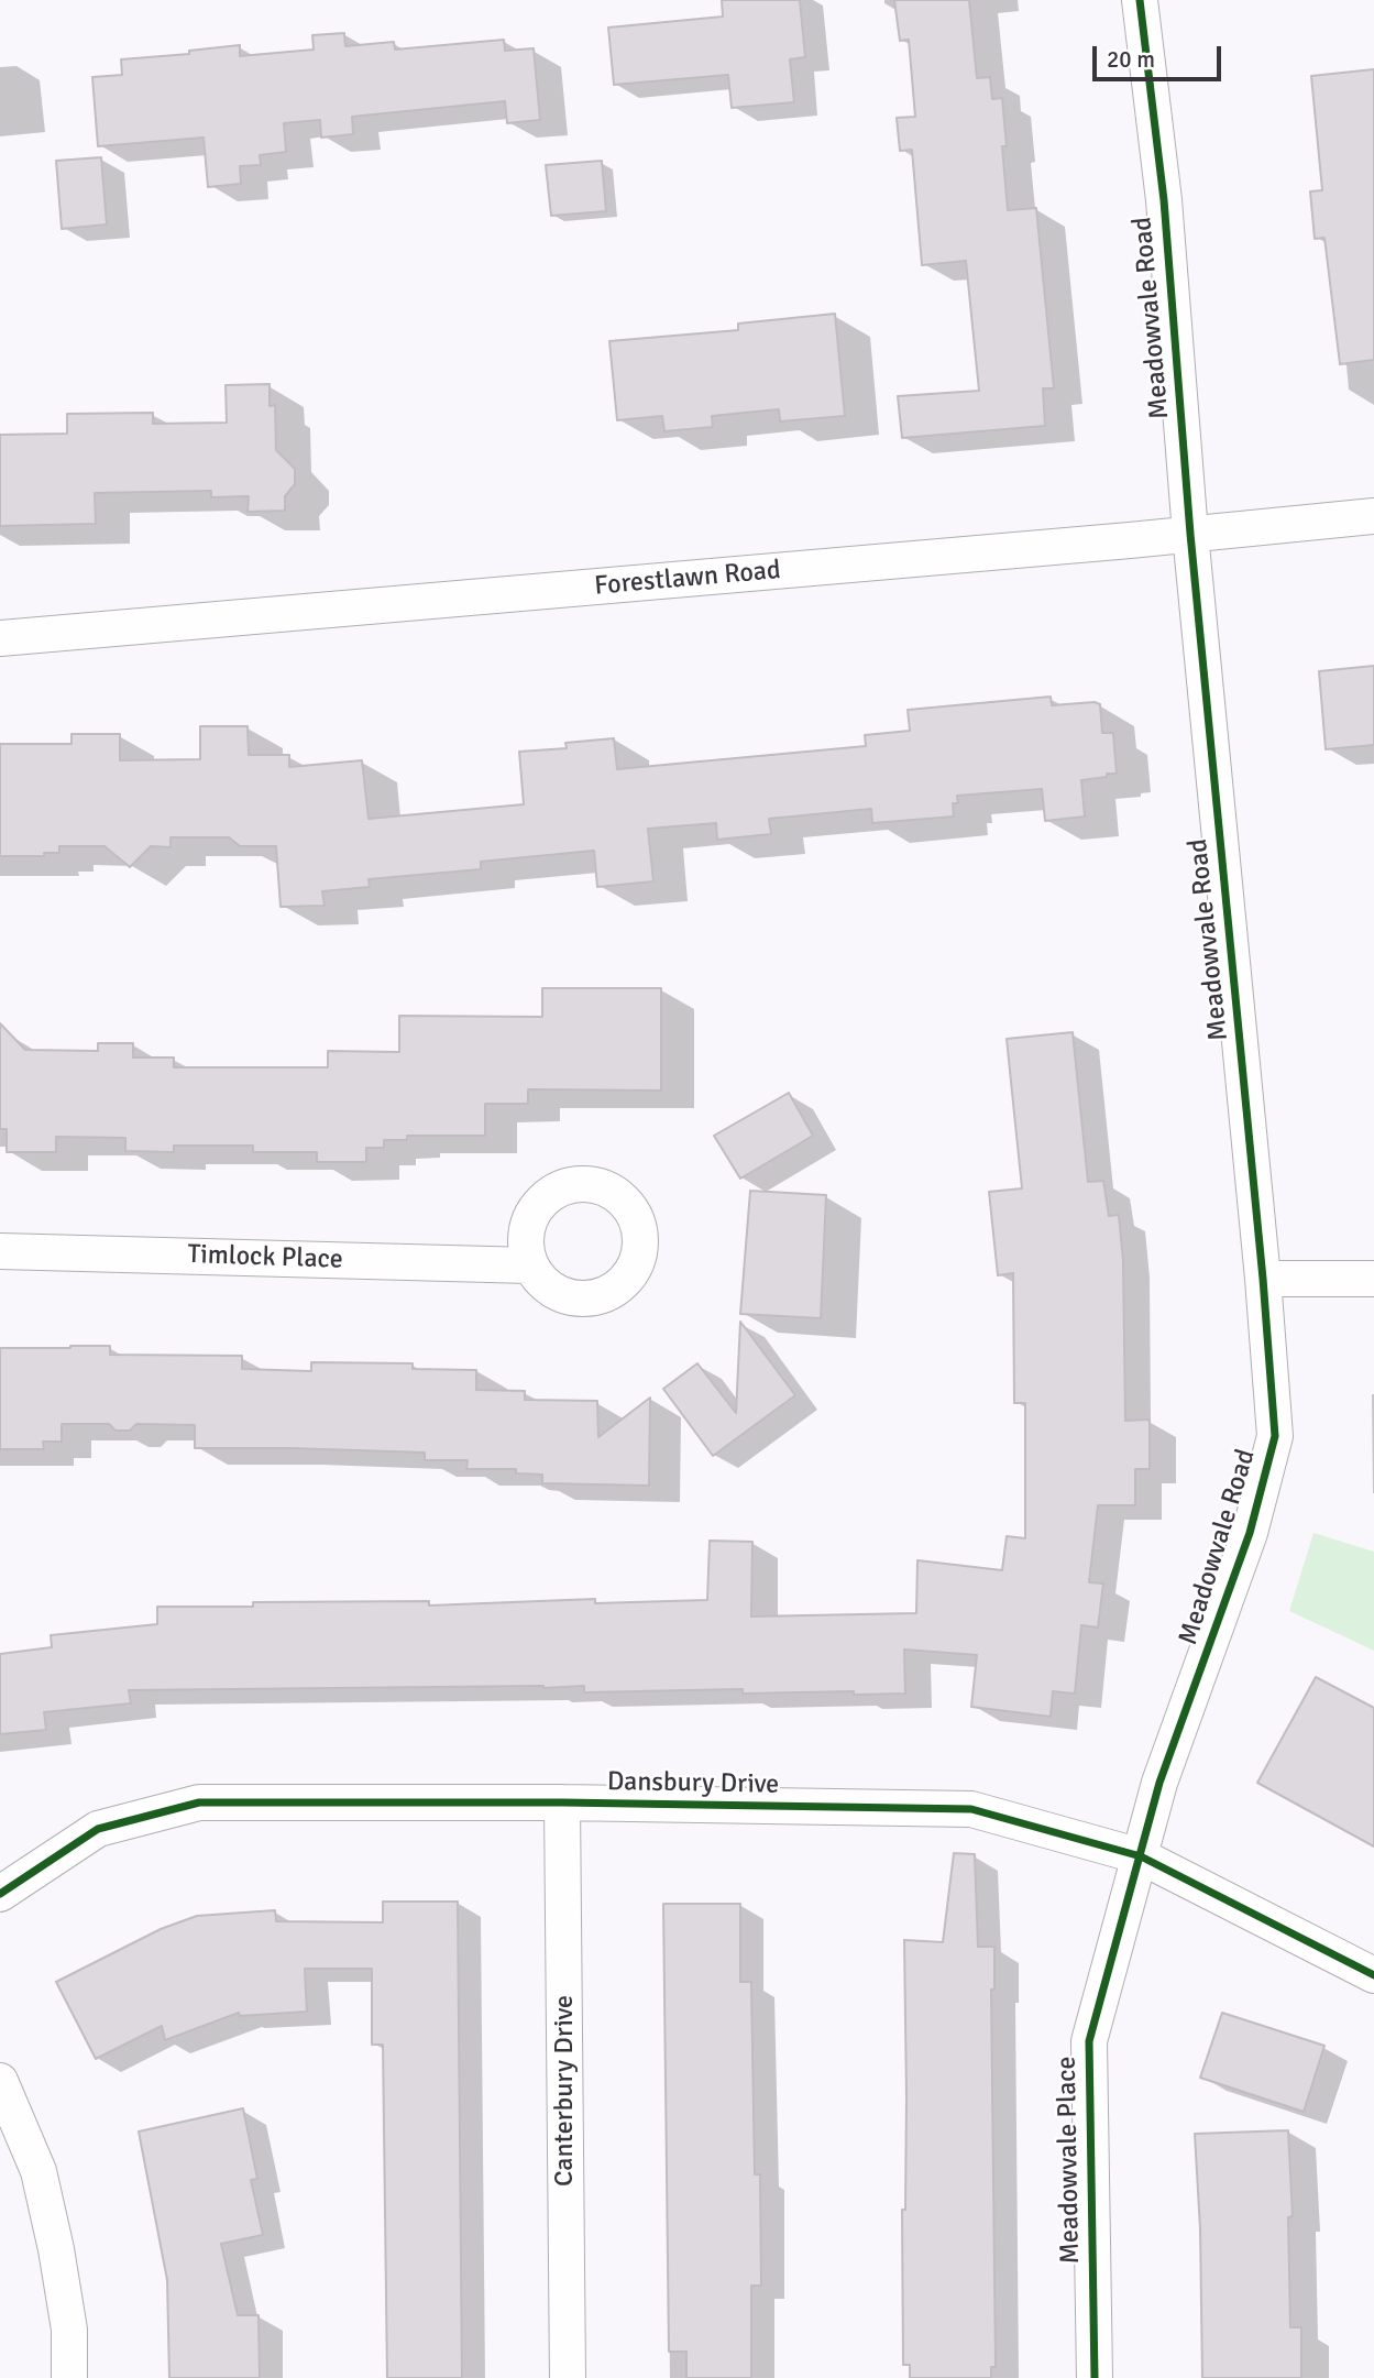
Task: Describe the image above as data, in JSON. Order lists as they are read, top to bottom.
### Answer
{
  "streets": {
    "street": [
      "Meadowvale Road",
      "Forestlawn Road",
      "Timlock Place",
      "Dansbury Drive",
      "Canterbury Drive",
      "Meadowvale Place"
    ]
  },
  "crossings": [
    ["Meadowvale Road", "Forestlawn Road"],
    ["Meadowvale Road", "Dansbury Drive"],
    ["Meadowvale Road", "Meadowvale Place"],
    ["Dansbury Drive", "Canterbury Drive"],
    ["Dansbury Drive", "Meadowvale Place"]
  ],
  "scale_bar": "20 m"
}
